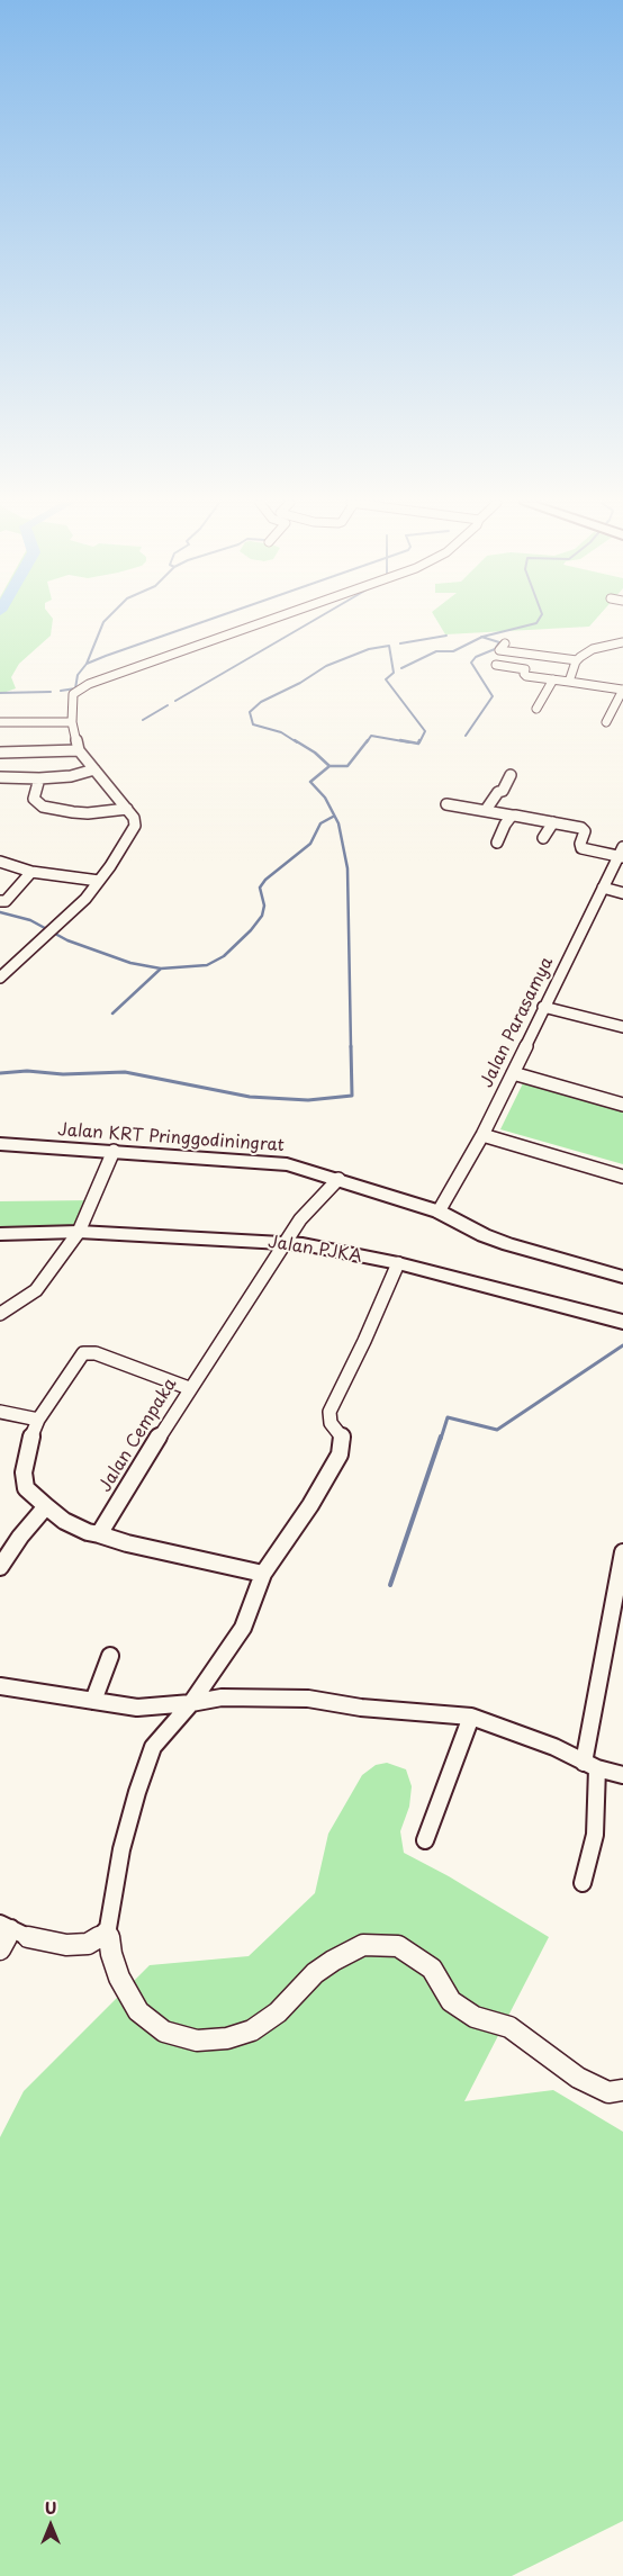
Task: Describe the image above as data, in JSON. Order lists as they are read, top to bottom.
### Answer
{
  "streets": {
    "main road": ["Jalan KRT Pringgodiningrat", "Jalan PJKA"],
    "street": ["Jalan Parasamya", "Jalan Cempaka"]
  },
  "crossings": [
    ["Jalan Parasamya", "Jalan KRT Pringgodiningrat"],
    ["Jalan KRT Pringgodiningrat", "Jalan Cempaka"],
    ["Jalan PJKA", "Jalan Cempaka"]
  ],
  "north": "top"
}
